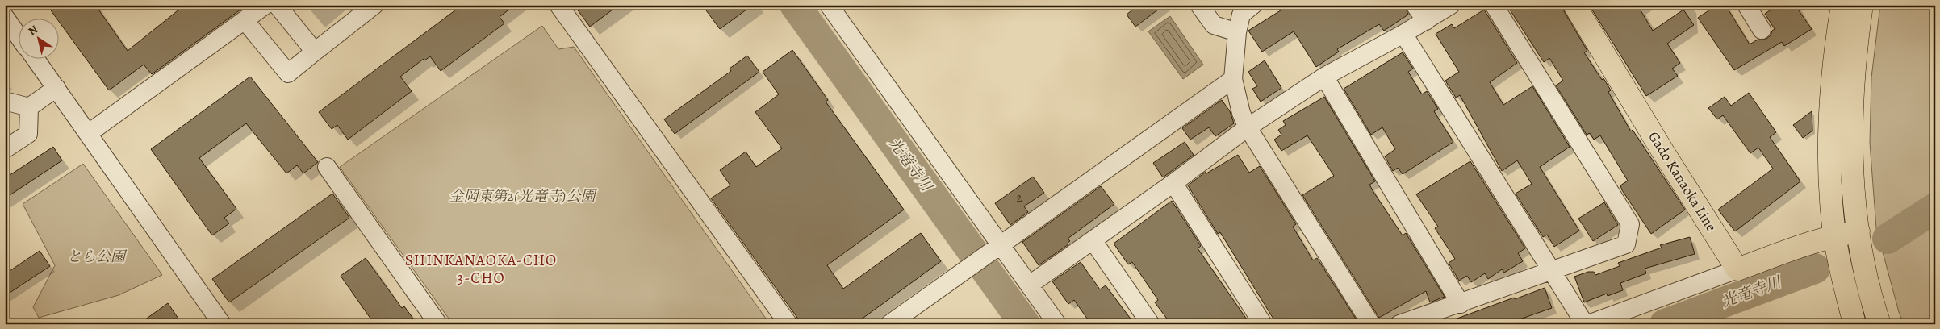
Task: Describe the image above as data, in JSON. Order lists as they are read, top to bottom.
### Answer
{
  "streets": {
    "main road": ["Gado Kanaoka Line"]
  },
  "districts": ["SHINKANAOKA-CHO 3-CHO"],
  "water": ["光竜寺川"],
  "parks": ["金岡東第2(光竜寺)公園", "とら公園"],
  "house_numbers": ["2"],
  "north": "top left"
}
